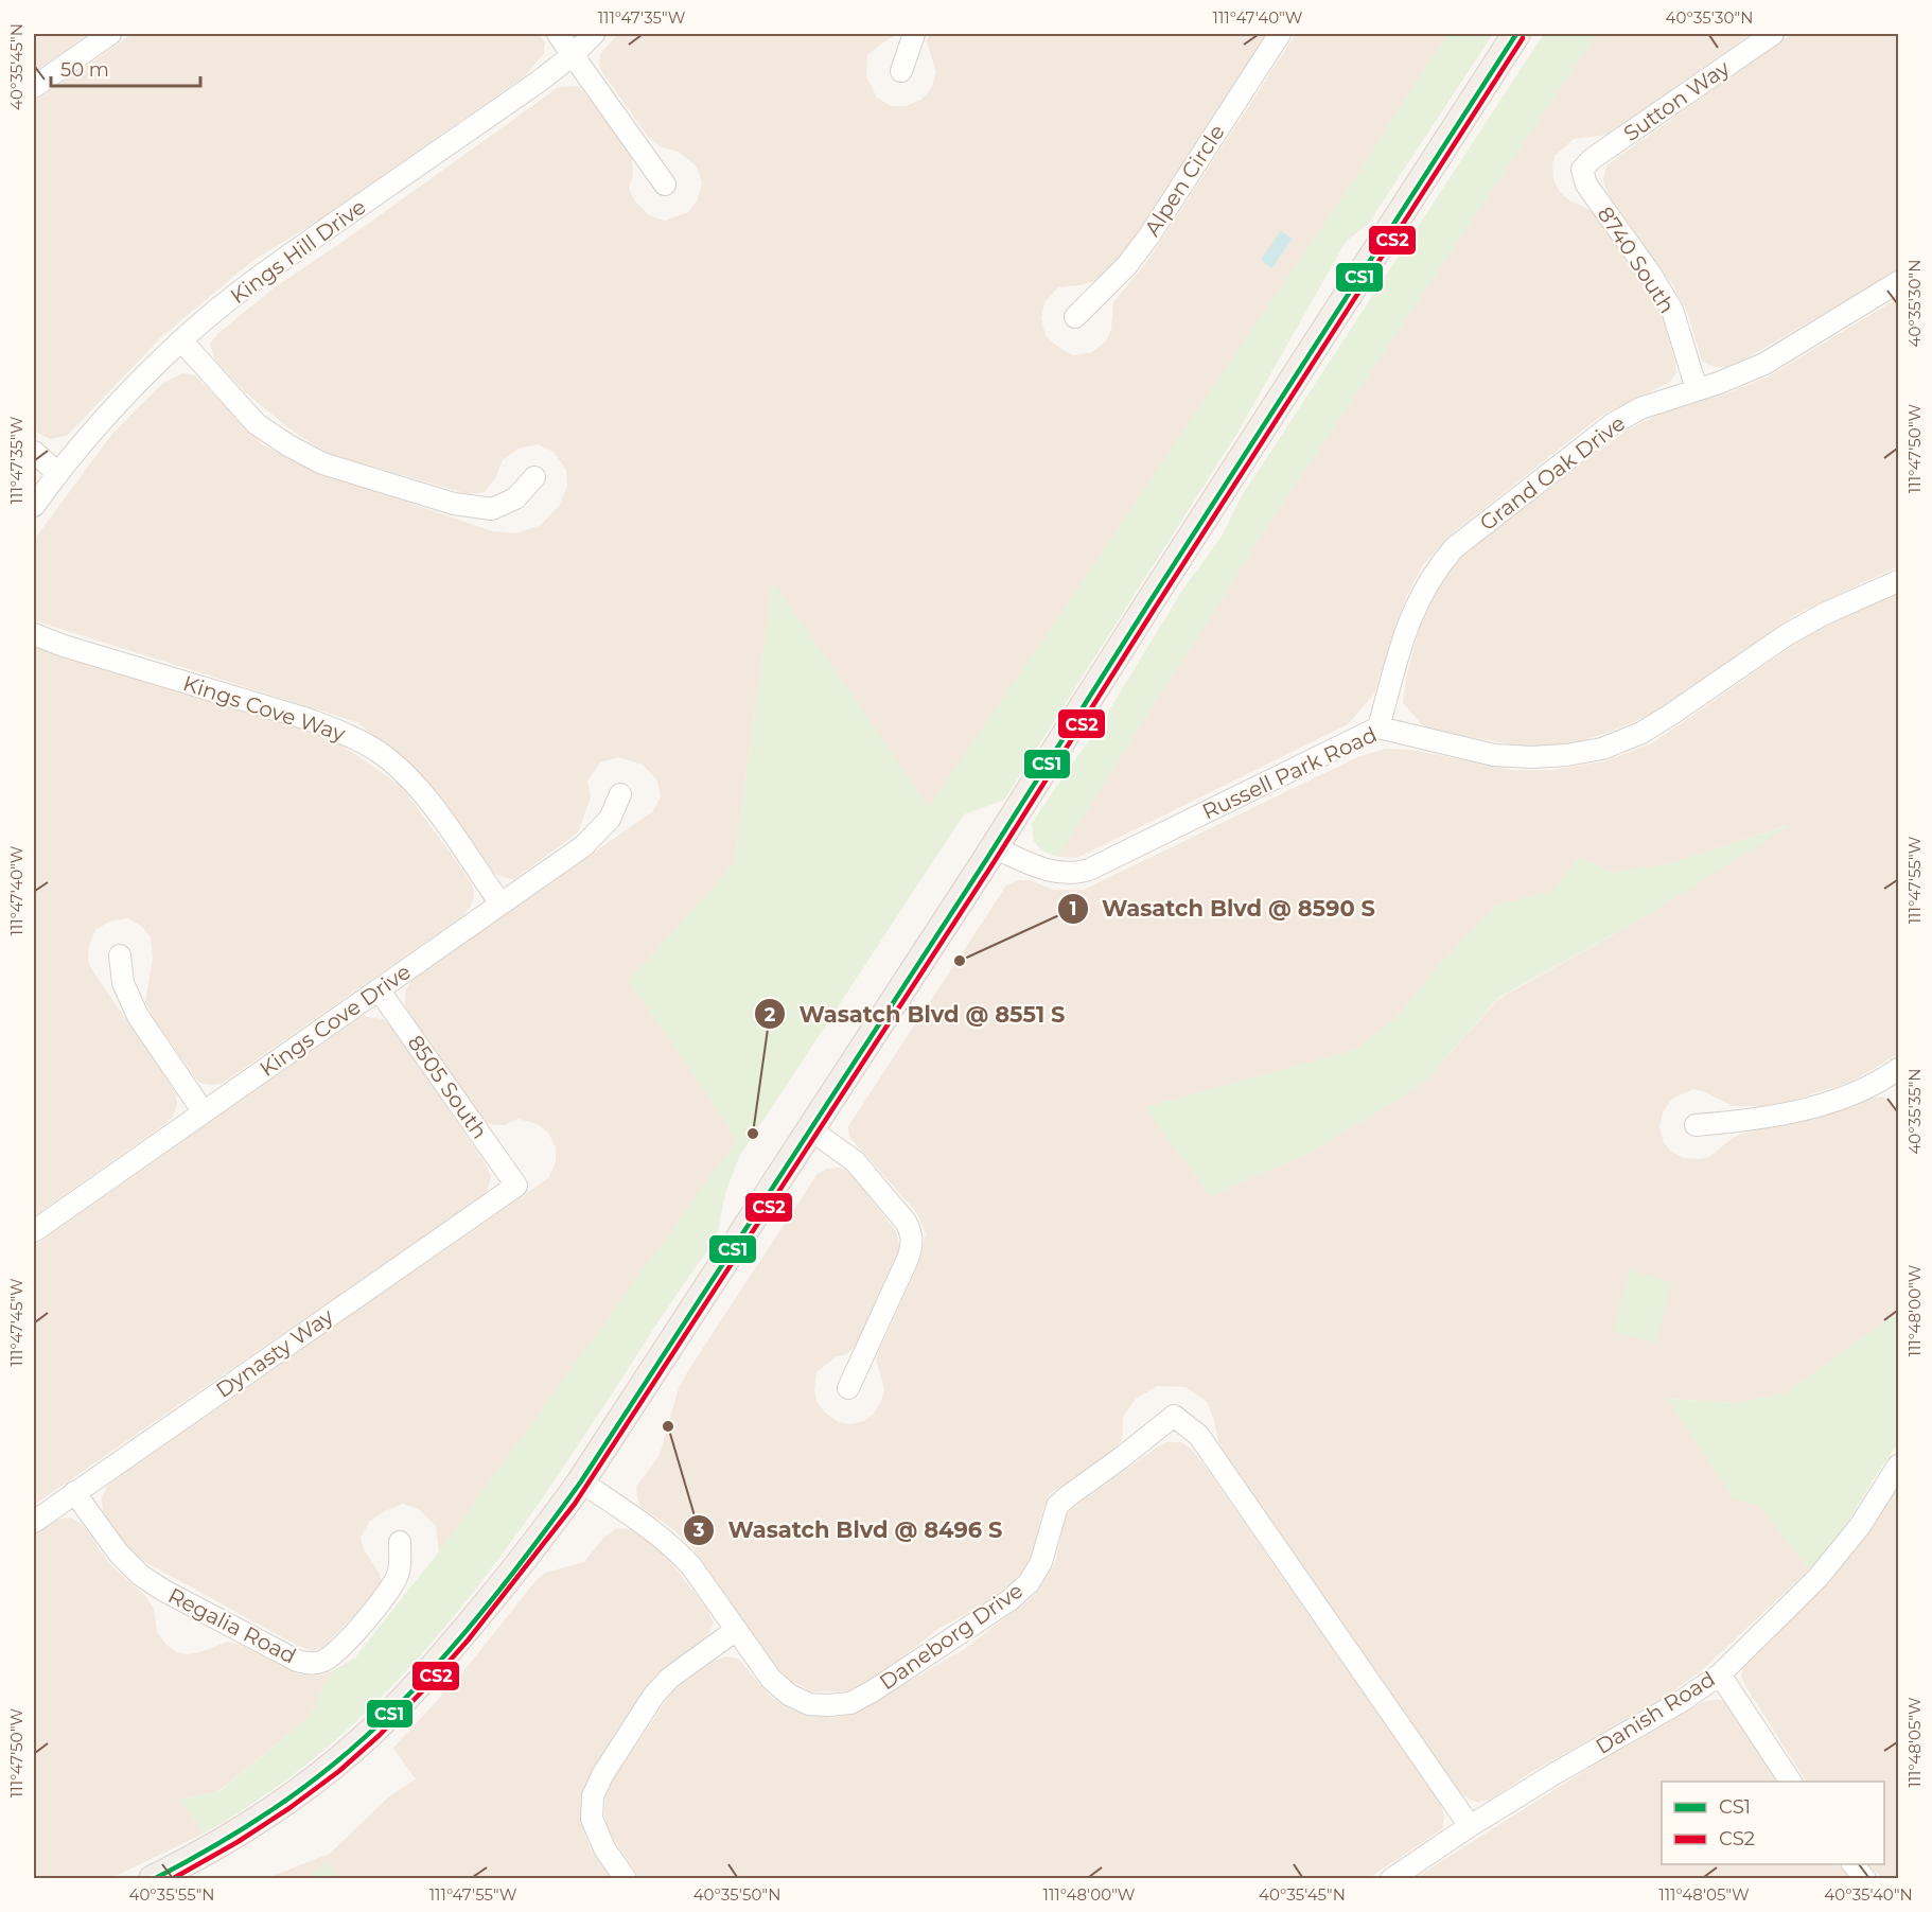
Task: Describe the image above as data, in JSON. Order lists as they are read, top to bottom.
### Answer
{
  "streets": {
    "street": [
      "Sutton Way",
      "Alpen Circle",
      "Kings Hill Drive",
      "8740 South",
      "Grand Oak Drive",
      "Kings Cove Way",
      "Russell Park Road",
      "Kings Cove Drive",
      "8505 South",
      "Dynasty Way",
      "Regalia Road",
      "Daneborg Drive",
      "Danish Road"
    ]
  },
  "crossings": [
    ["Sutton Way", "8740 South"],
    ["8740 South", "Grand Oak Drive"],
    ["Grand Oak Drive", "Russell Park Road"],
    ["Kings Cove Way", "Kings Cove Drive"],
    ["Kings Cove Drive", "8505 South"],
    ["8505 South", "Dynasty Way"],
    ["Dynasty Way", "Regalia Road"],
    ["Daneborg Drive", "Danish Road"]
  ],
  "places": ["Wasatch Blvd @ 8590 S", "Wasatch Blvd @ 8551 S", "Wasatch Blvd @ 8496 S"],
  "lines": ["transit line CS1", "transit line CS2"],
  "legend": ["CS1", "CS2"],
  "scale_bar": "50 m",
  "coordinates": [
    "111°47'35\"W",
    "111°47'40\"W",
    "40°35'30\"N",
    "40°35'45\"N",
    "111°47'50\"W",
    "111°47'55\"W",
    "40°35'35\"N",
    "111°48'00\"W",
    "111°47'45\"W",
    "111°48'05\"W",
    "40°35'55\"N",
    "40°35'50\"N",
    "40°35'40\"N"
  ]
}
